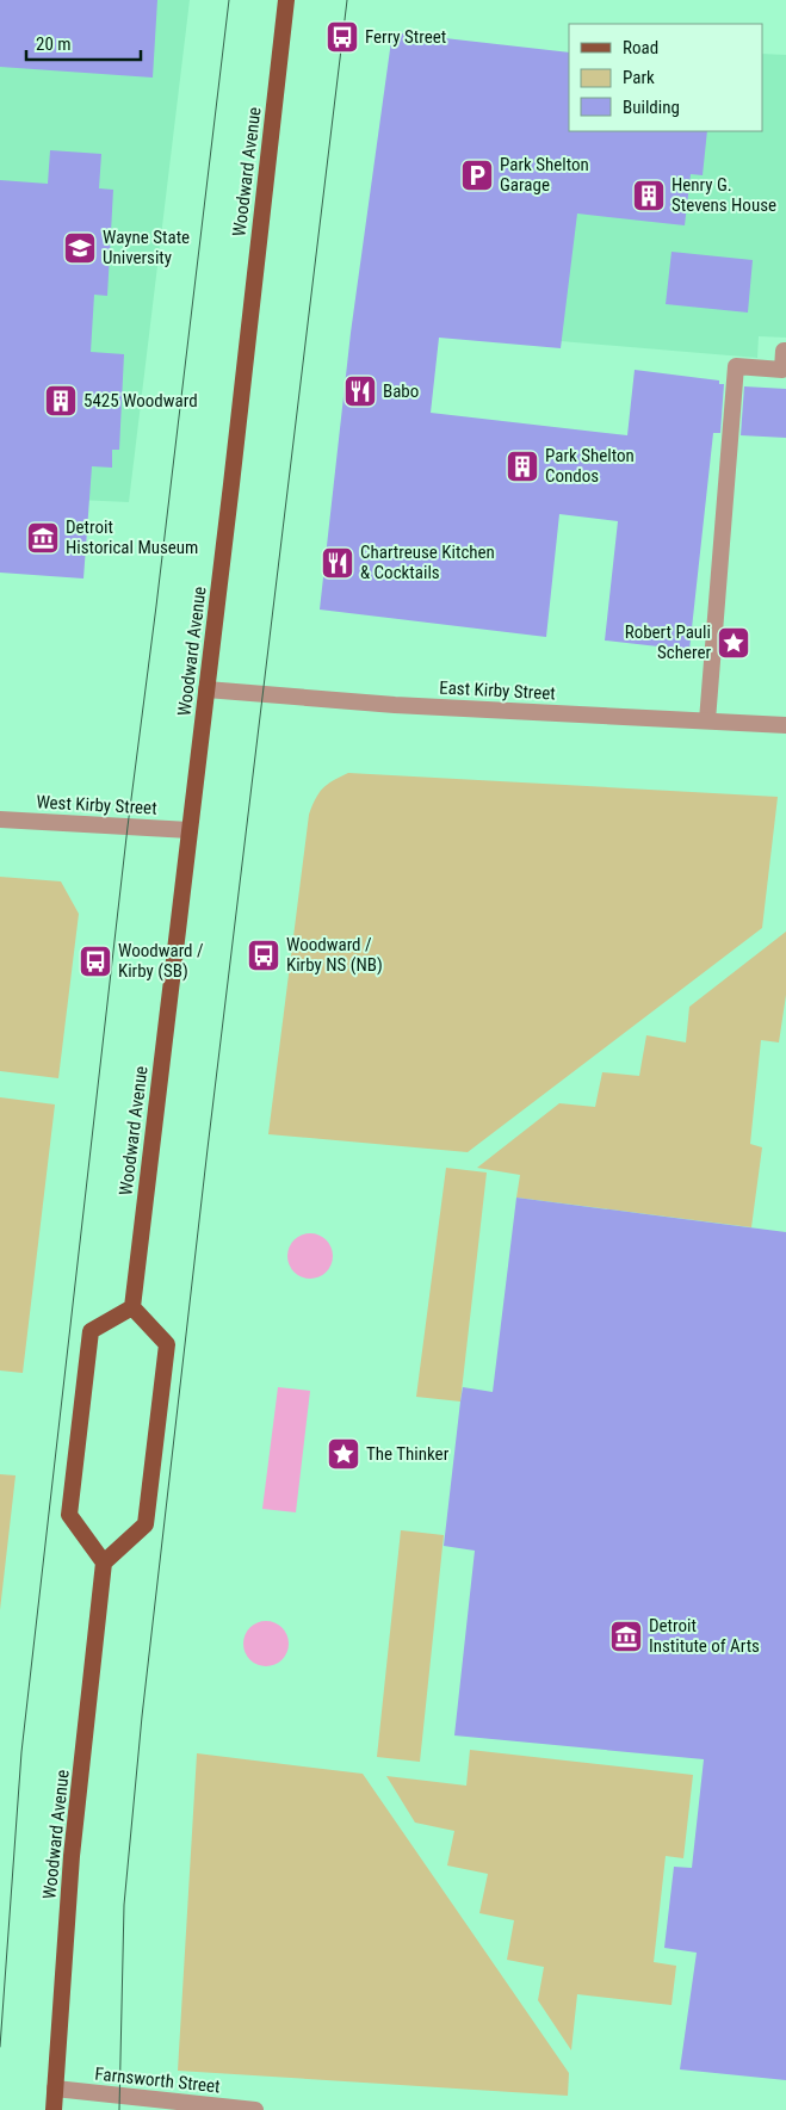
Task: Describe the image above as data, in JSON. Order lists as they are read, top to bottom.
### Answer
{
  "streets": {
    "main road": ["Woodward Avenue"],
    "street": ["East Kirby Street", "West Kirby Street", "Farnsworth Street"]
  },
  "crossings": [
    ["Woodward Avenue", "East Kirby Street"],
    ["Woodward Avenue", "West Kirby Street"],
    ["Woodward Avenue", "Farnsworth Street"]
  ],
  "places": {
    "bus stop": ["Ferry Street", "Woodward / Kirby NS (NB)", "Woodward / Kirby (SB)"],
    "parking": ["Park Shelton Garage"],
    "building": ["Henry G. Stevens House", "5425 Woodward", "Park Shelton Condos"],
    "school or university": ["Wayne State University"],
    "restaurant": ["Babo", "Chartreuse Kitchen & Cocktails"],
    "museum": ["Detroit Historical Museum", "Detroit Institute of Arts"],
    "place": ["Robert Pauli Scherer", "The Thinker"]
  },
  "legend": ["Road", "Park", "Building"],
  "scale_bar": "20 m"
}
